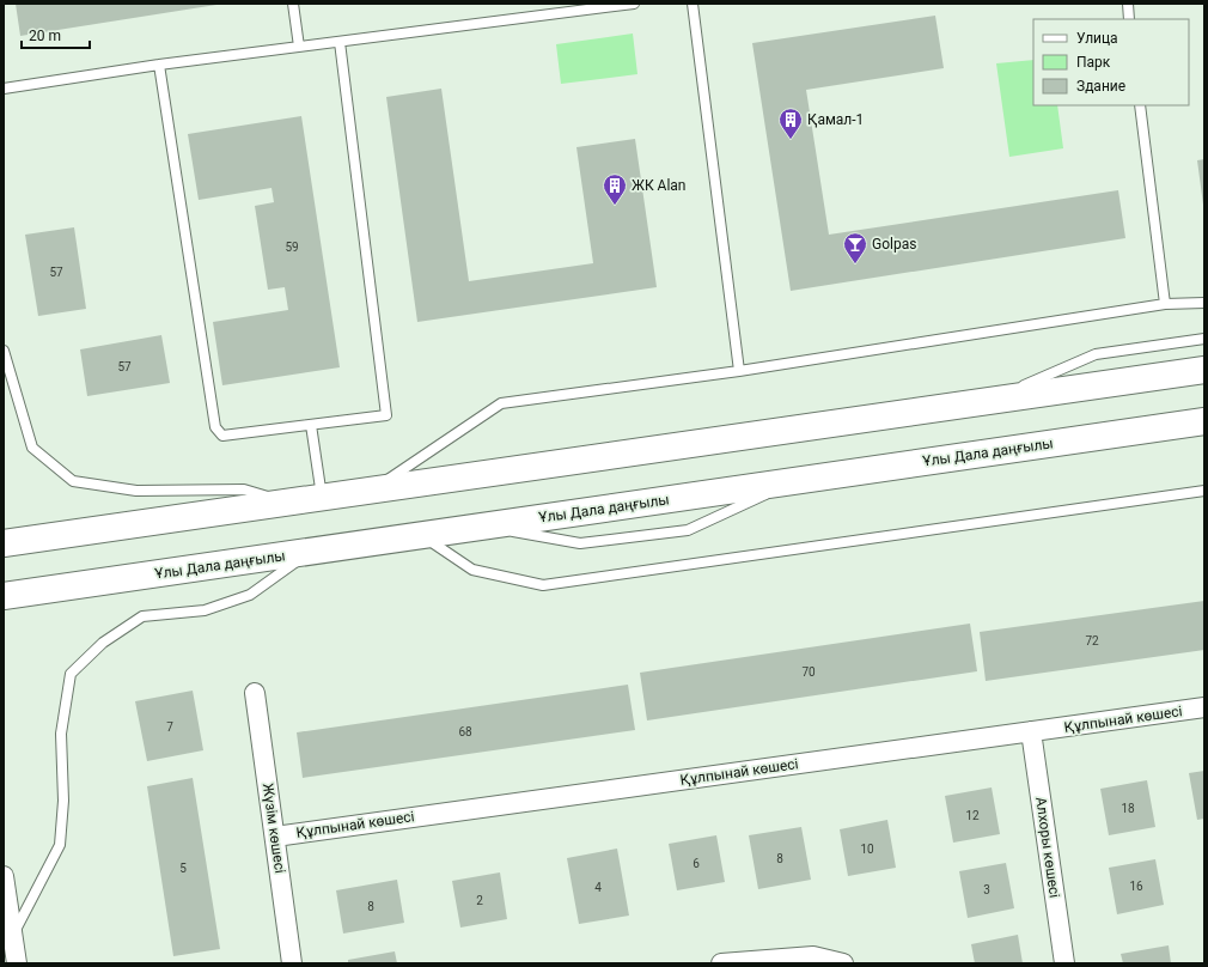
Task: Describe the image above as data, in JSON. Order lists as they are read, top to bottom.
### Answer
{
  "streets": {
    "main road": ["Ұлы Дала даңғылы"],
    "street": ["Құлпынай көшесі", "Жүзім көшесі", "Алхоры көшесі"]
  },
  "crossings": [
    ["Құлпынай көшесі", "Жүзім көшесі"],
    ["Құлпынай көшесі", "Алхоры көшесі"]
  ],
  "places": {
    "building": ["Қамал-1", "ЖК Alan"],
    "bar": ["Golpas"]
  },
  "house_numbers": [
    "59",
    "57",
    "57",
    "72",
    "70",
    "7",
    "68",
    "18",
    "12",
    "10",
    "8",
    "6",
    "5",
    "16",
    "4",
    "3",
    "2",
    "8"
  ],
  "legend": ["Улица", "Парк", "Здание"],
  "scale_bar": "20 m"
}
